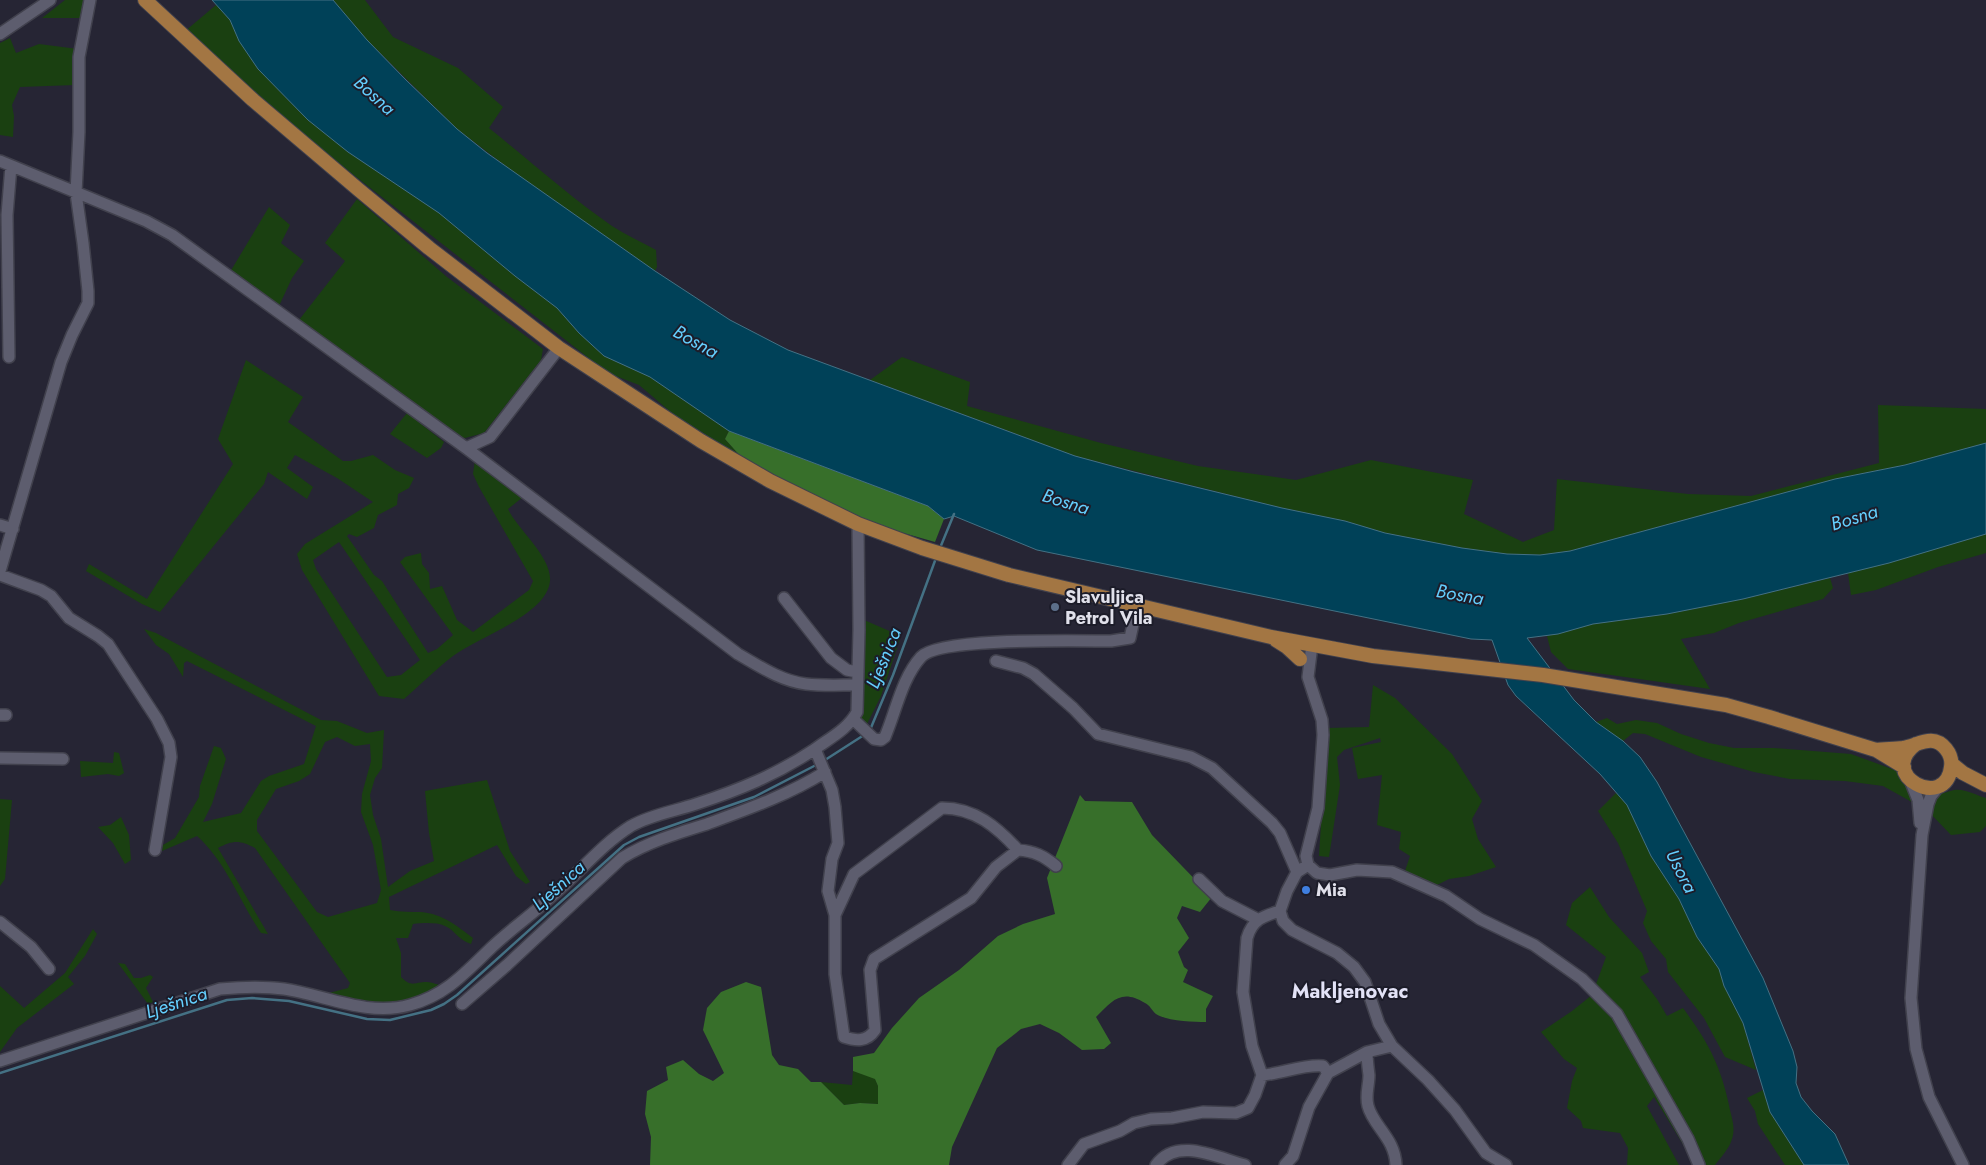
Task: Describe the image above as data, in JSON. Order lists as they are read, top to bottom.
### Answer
{
  "districts": ["Makljenovac"],
  "water": ["Bosna", "Lješnica", "Usora"],
  "places": ["Slavuljica Petrol Vila", "Mia"]
}
